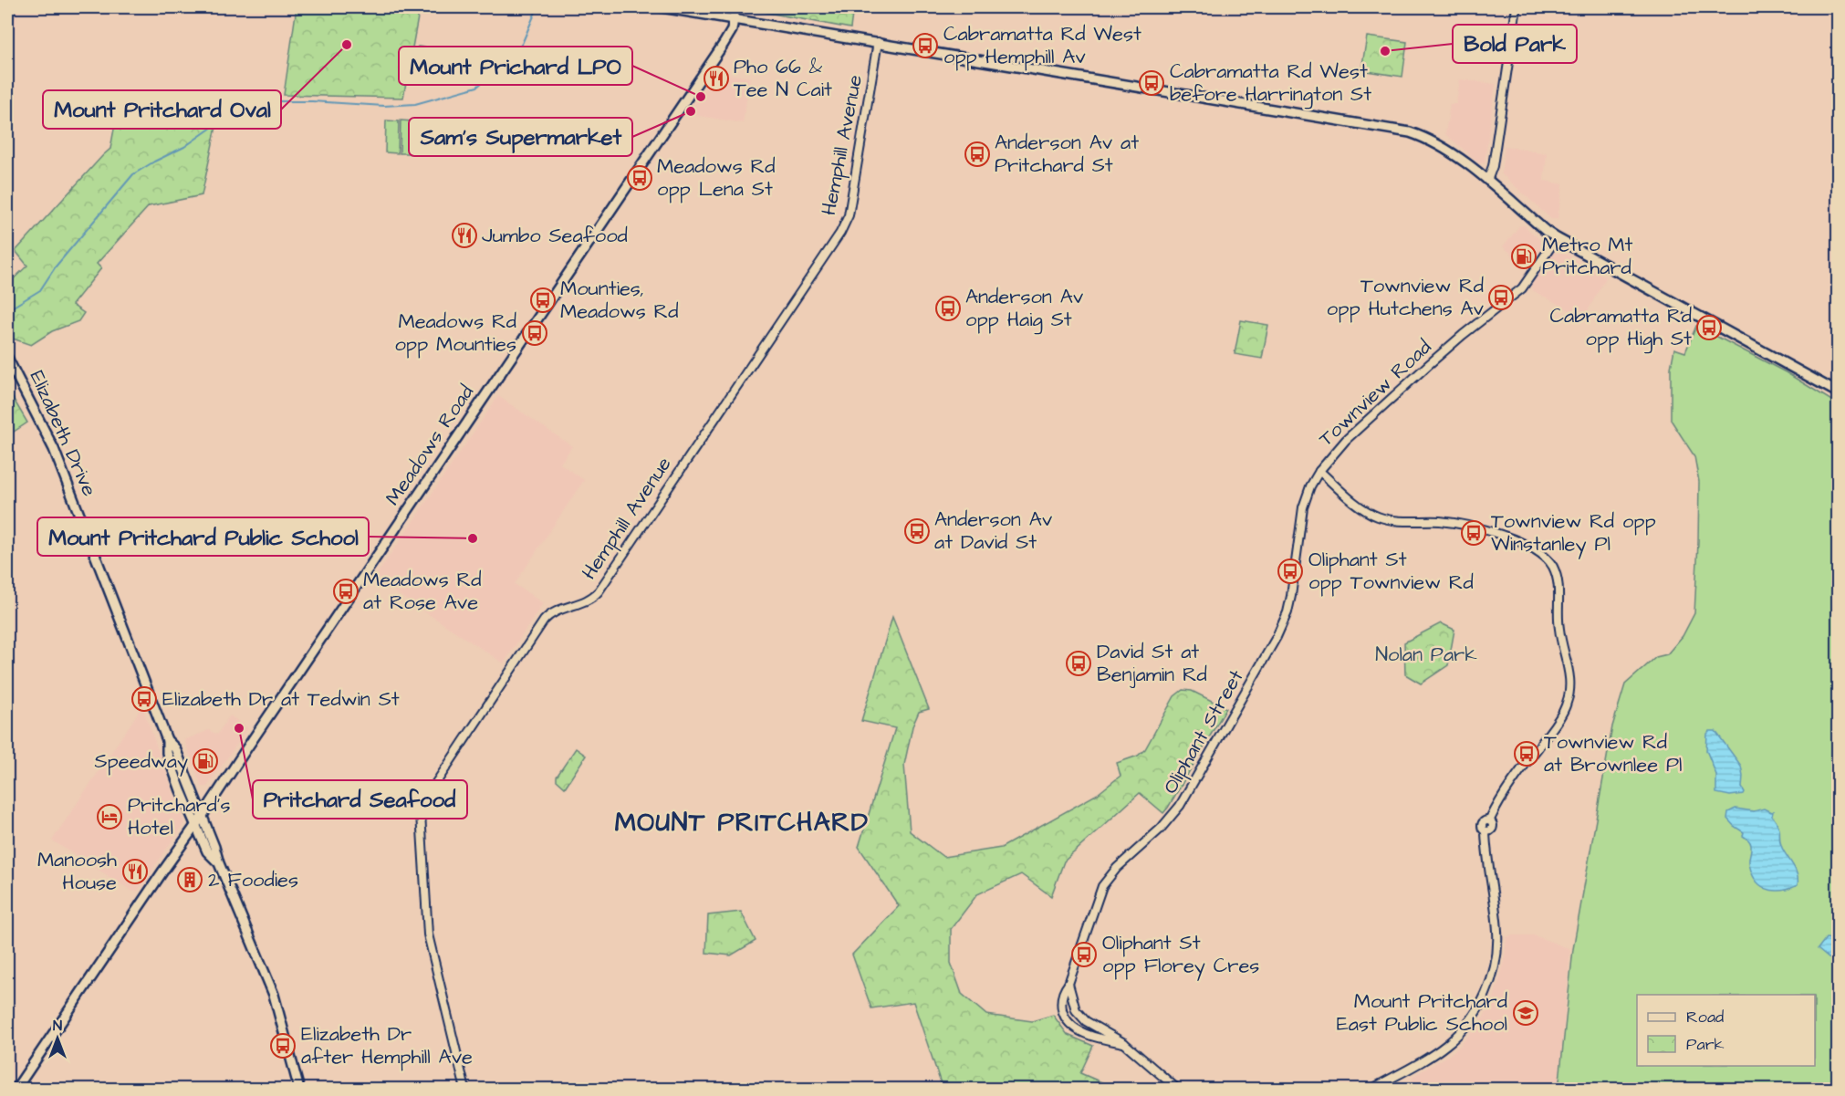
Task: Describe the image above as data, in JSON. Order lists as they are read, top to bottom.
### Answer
{
  "streets": {
    "main road": ["Elizabeth Drive", "Meadows Road"],
    "street": ["Hemphill Avenue", "Townview Road", "Oliphant Street"]
  },
  "crossings": [
    ["Townview Road", "Oliphant Street"],
    ["Elizabeth Drive", "Meadows Road"]
  ],
  "districts": ["MOUNT PRITCHARD"],
  "parks": ["Nolan Park"],
  "places": {
    "other": [
      "Mount Pritchard Oval",
      "Bold Park",
      "Mount Prichard LPO",
      "Sam's Supermarket",
      "Mount Pritchard Public School",
      "Pritchard Seafood"
    ],
    "bus stop": [
      "Cabramatta Rd West opp Hemphill Av",
      "Cabramatta Rd West before Harrington St",
      "Anderson Av at Pritchard St",
      "Meadows Rd opp Lena St",
      "Townview Rd opp Hutchens Av",
      "Mounties, Meadows Rd",
      "Anderson Av opp Haig St",
      "Cabramatta Rd opp High St",
      "Meadows Rd opp Mounties",
      "Anderson Av at David St",
      "Townview Rd opp Winstanley Pl",
      "Oliphant St opp Townview Rd",
      "Meadows Rd at Rose Ave",
      "David St at Benjamin Rd",
      "Elizabeth Dr at Tedwin St",
      "Townview Rd at Brownlee Pl",
      "Oliphant St opp Florey Cres",
      "Elizabeth Dr after Hemphill Ave"
    ],
    "restaurant": ["Pho 66 & Tee N Cait", "Jumbo Seafood", "Manoosh House"],
    "fuel station": ["Metro Mt Pritchard", "Speedway"],
    "hotel": ["Pritchard's Hotel"],
    "building": ["2 Foodies"],
    "school or university": ["Mount Pritchard East Public School"]
  },
  "legend": ["Road", "Park"],
  "north": "top"
}
